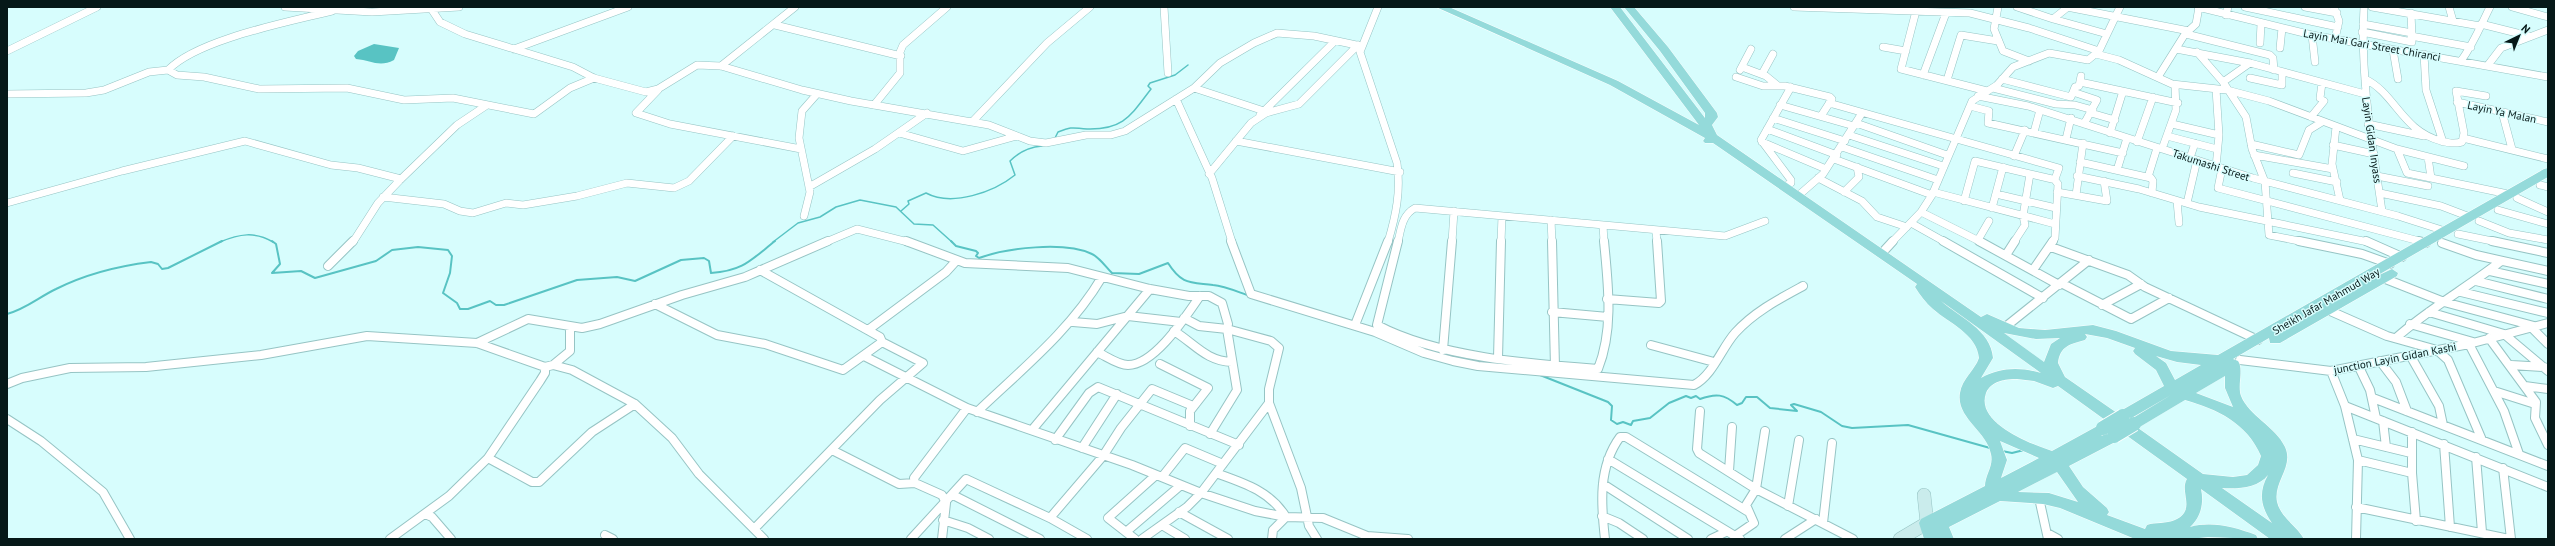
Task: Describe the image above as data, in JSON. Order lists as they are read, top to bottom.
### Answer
{
  "streets": {
    "main road": ["Sheikh Jafar Mahmud Way"],
    "street": [
      "Layin Mai Gari Street Chiranci",
      "Layin Ya Malan",
      "Layin Gidan Inyass",
      "Takumashi Street",
      "junction Layin Gidan Kashi"
    ]
  },
  "crossings": [
    ["Layin Mai Gari Street Chiranci", "Layin Gidan Inyass"],
    ["Layin Gidan Inyass", "Takumashi Street"],
    ["Takumashi Street", "Sheikh Jafar Mahmud Way"],
    ["Sheikh Jafar Mahmud Way", "junction Layin Gidan Kashi"]
  ],
  "north": "top right"
}
